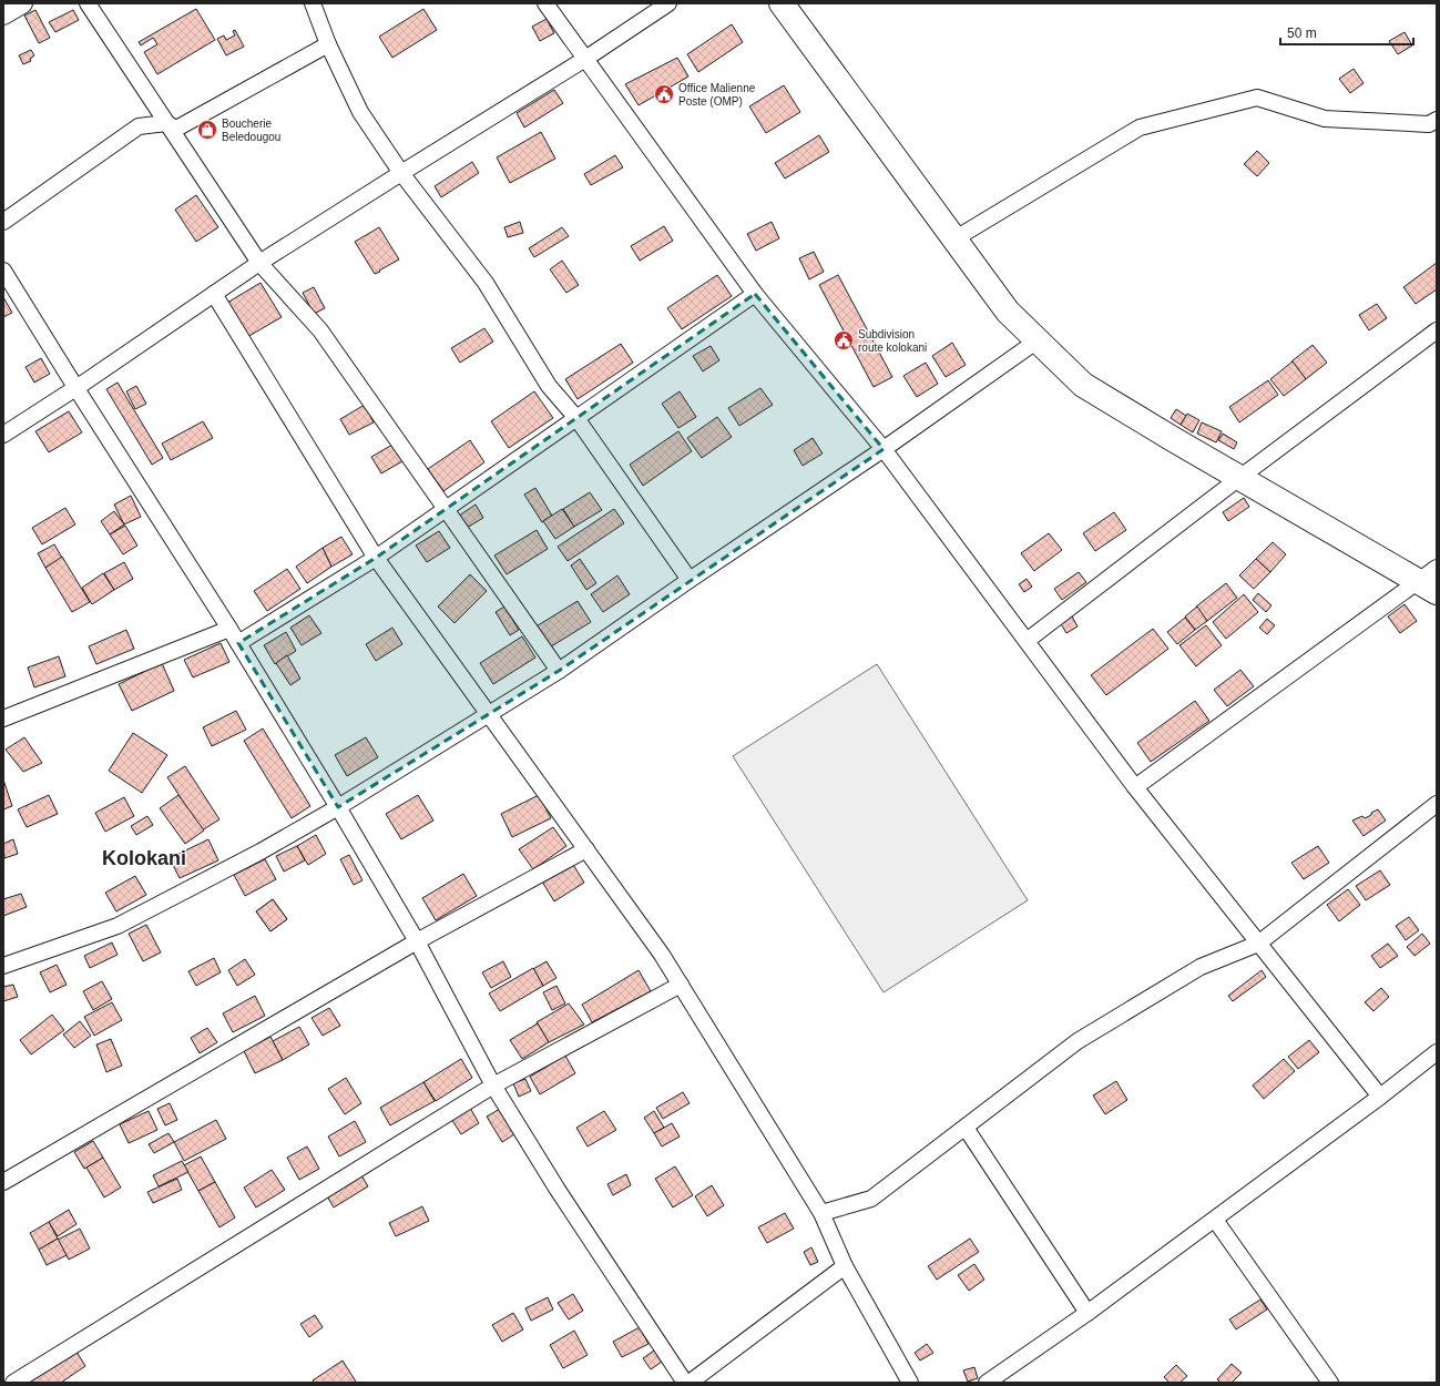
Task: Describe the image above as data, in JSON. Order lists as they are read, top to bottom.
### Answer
{
  "districts": ["Kolokani"],
  "places": {
    "public building": ["Office Malienne Poste (OMP)", "Subdivision route kolokani"],
    "shop": ["Boucherie Beledougou"]
  },
  "scale_bar": "50 m"
}
